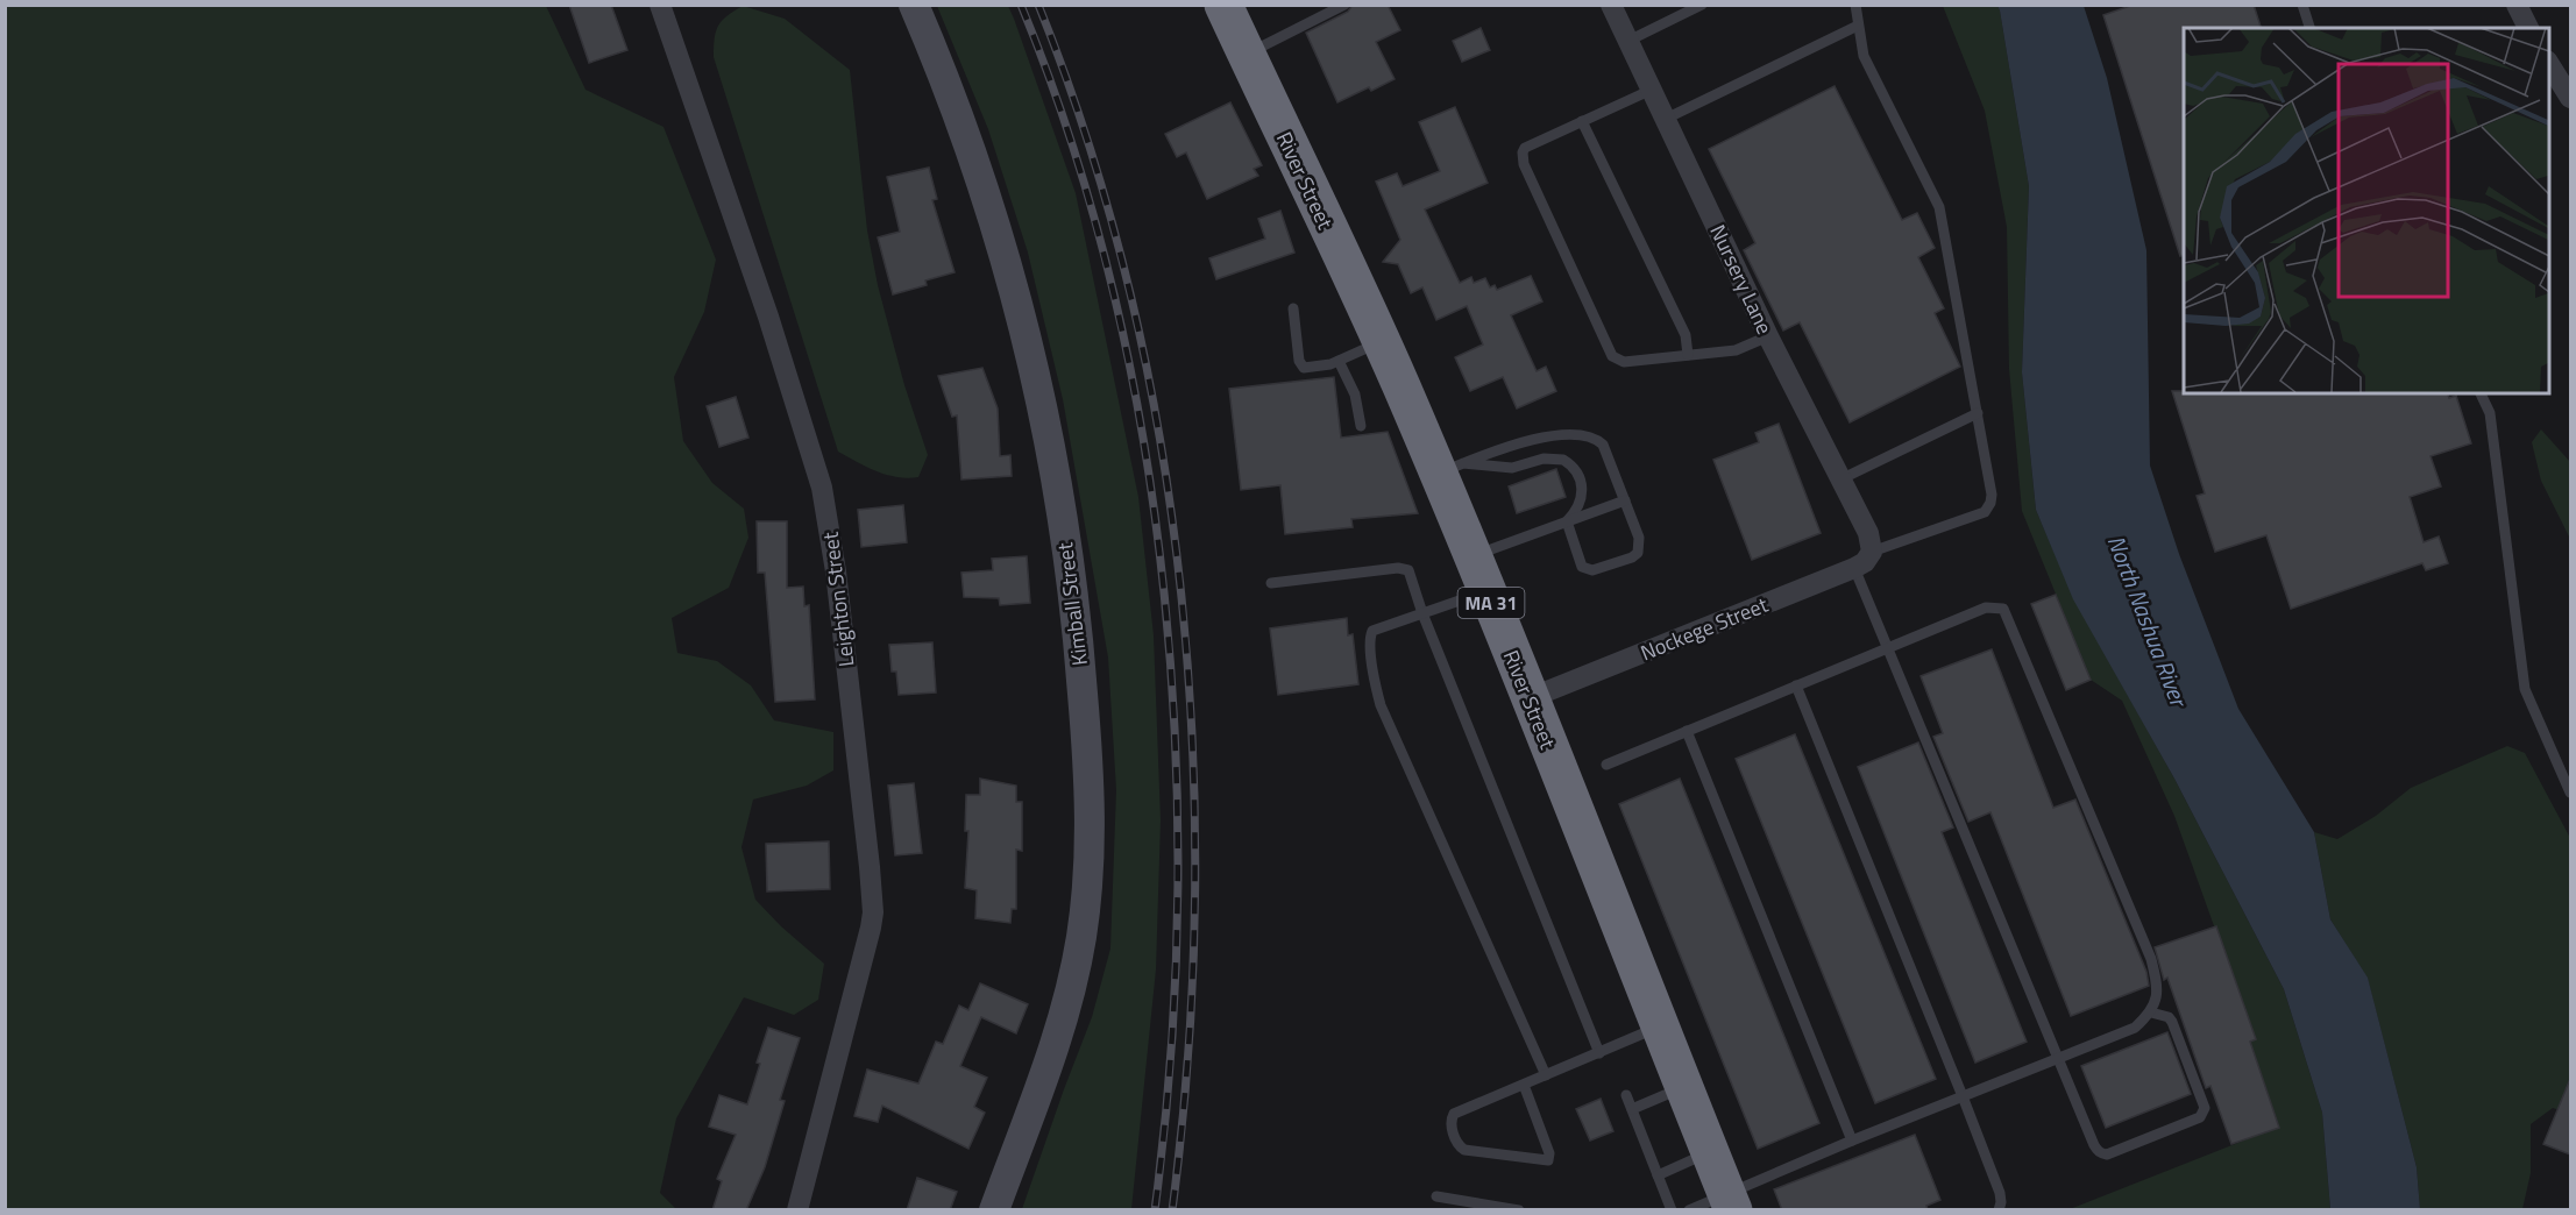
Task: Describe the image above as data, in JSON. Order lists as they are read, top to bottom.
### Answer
{
  "streets": {
    "highway": ["River Street", "MA 31"],
    "main road": ["Kimball Street"],
    "street": ["Nursery Lane", "Leighton Street", "Nockege Street"]
  },
  "crossings": [
    ["River Street", "Nockege Street"],
    ["Nursery Lane", "Nockege Street"]
  ],
  "water": ["North Nashua River"]
}
